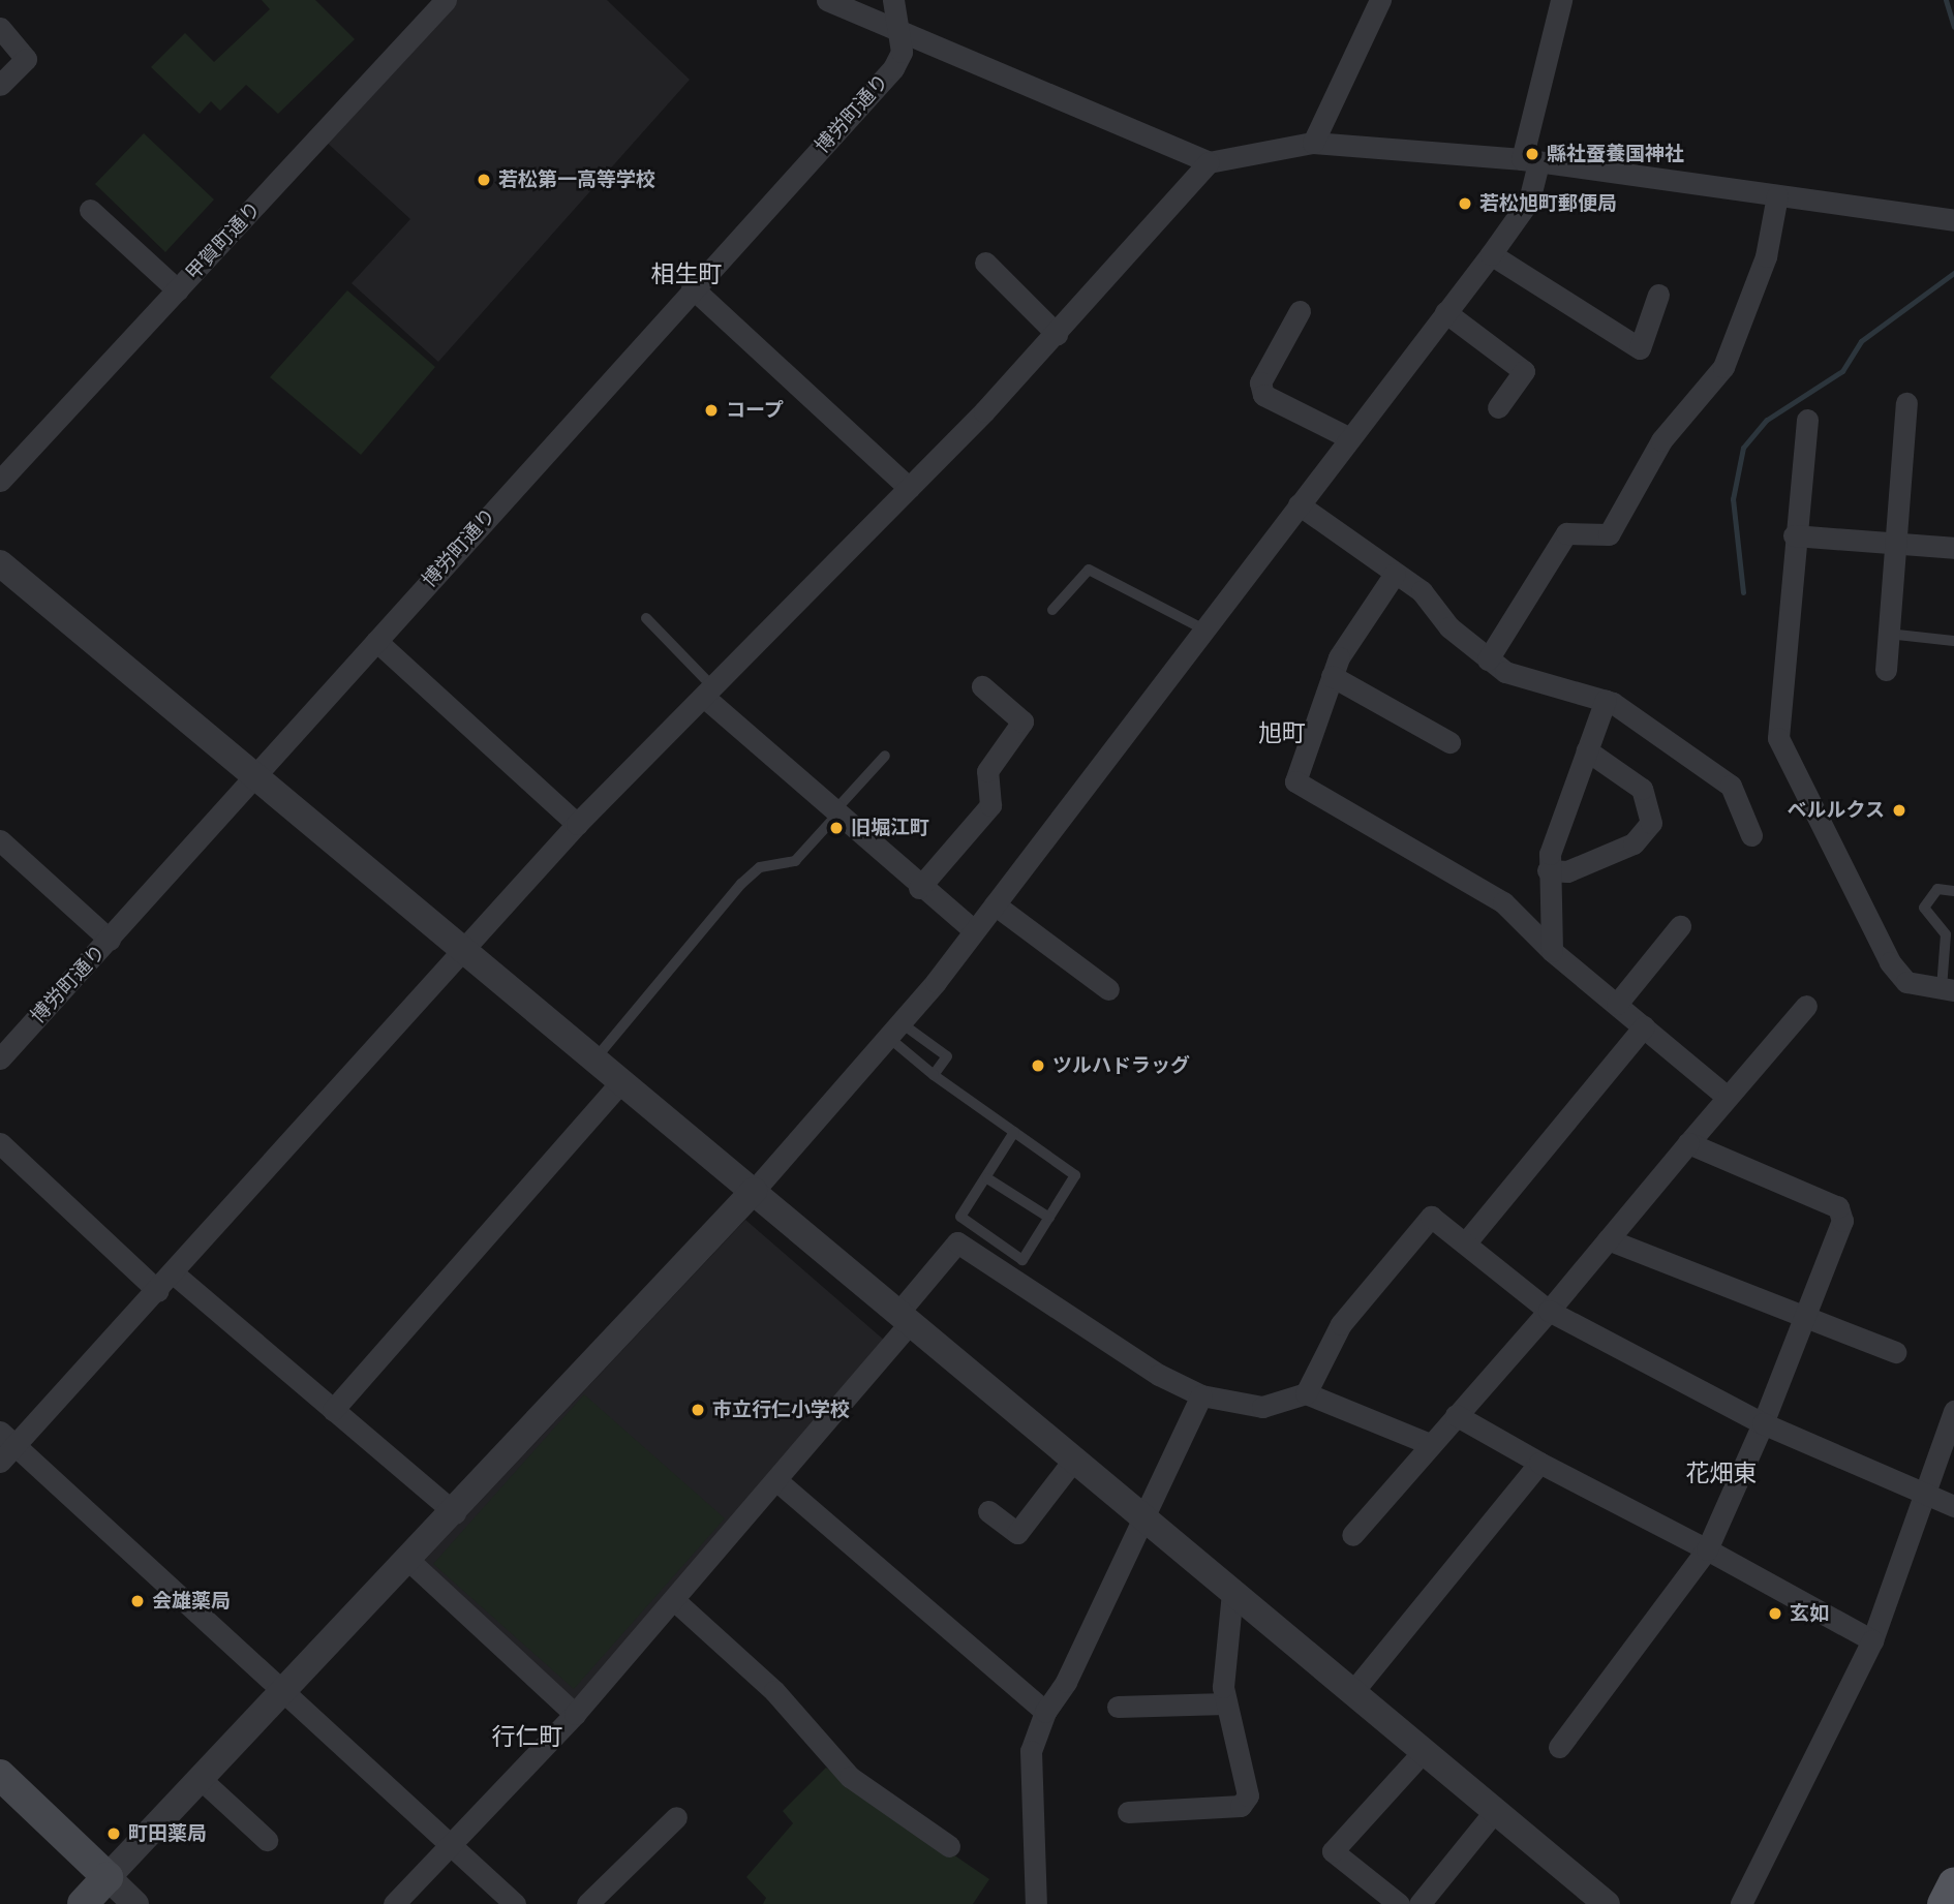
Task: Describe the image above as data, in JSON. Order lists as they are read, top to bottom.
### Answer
{
  "streets": {
    "street": ["博労町通り", "甲賀町通り"]
  },
  "districts": [
    "相生町",
    "旭町",
    "花畑東",
    "行仁町"
  ],
  "places": [
    "縣社蚕養国神社",
    "若松第一高等学校",
    "若松旭町郵便局",
    "コープ",
    "ベルルクス",
    "旧堀江町",
    "ツルハドラッグ",
    "市立行仁小学校",
    "会雄薬局",
    "玄如",
    "町田薬局"
  ]
}
